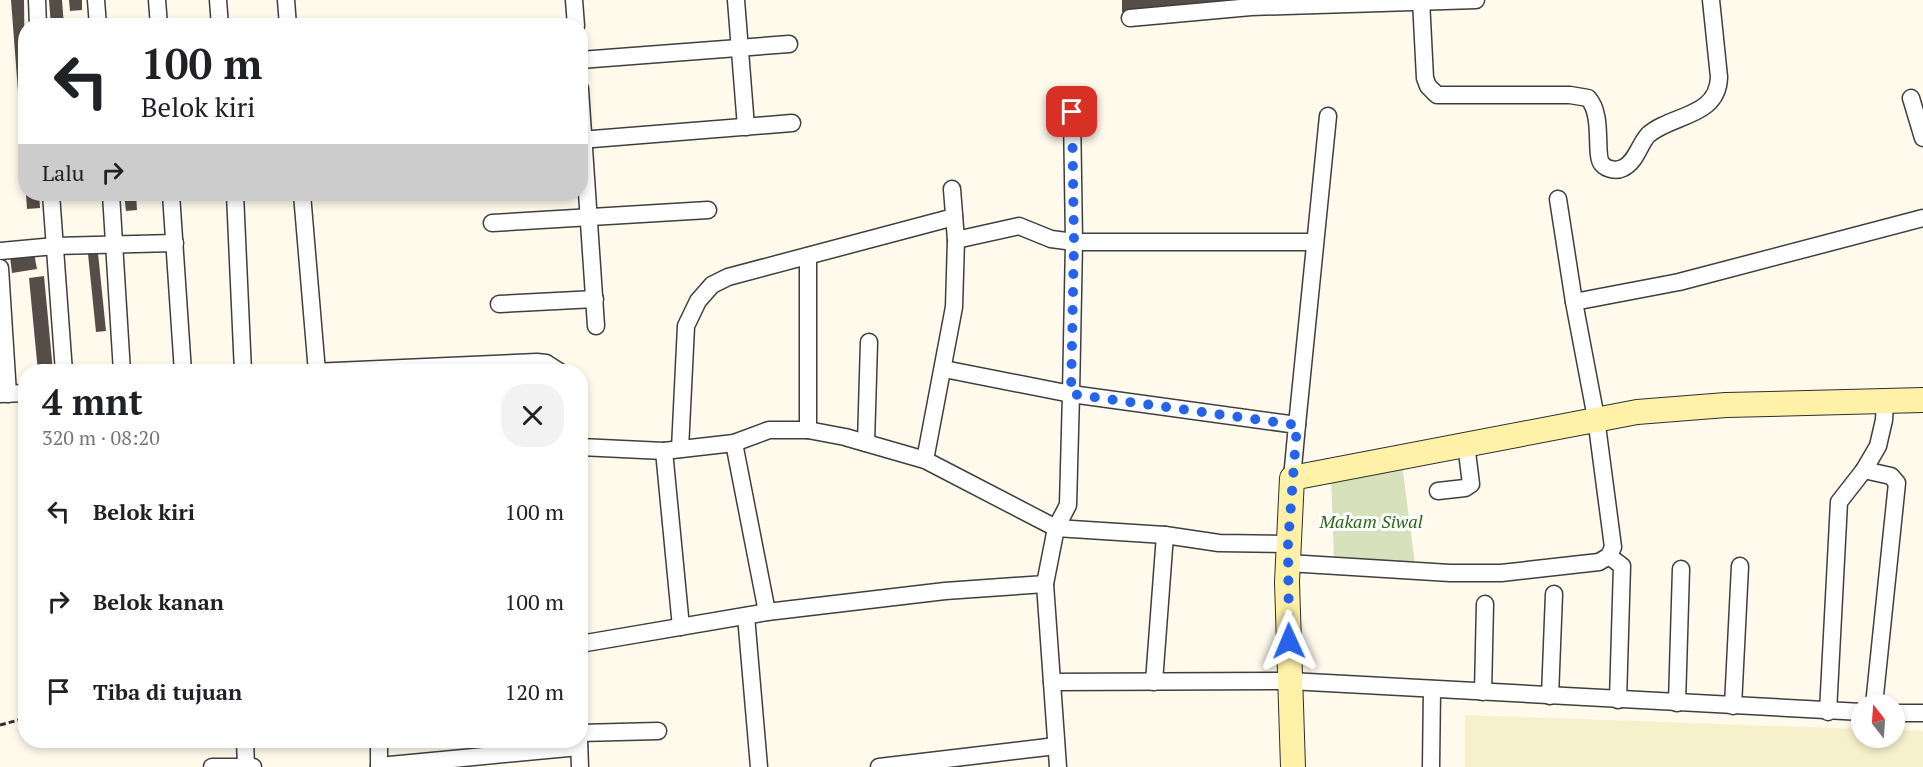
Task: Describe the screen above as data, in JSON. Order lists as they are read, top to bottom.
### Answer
{
  "parks": ["Makam Siwal"],
  "north": "top",
  "page": {
    "turn": ["100 m", "Belok kiri"],
    "then": "Lalu",
    "heading": ["4 mnt", "320 m · 08:20"],
    "list": [
      {
        "name": "Belok kiri",
        "value": "100 m"
      },
      {
        "name": "Belok kanan",
        "value": "100 m"
      },
      {
        "name": "Tiba di tujuan",
        "value": "120 m"
      }
    ]
  }
}
